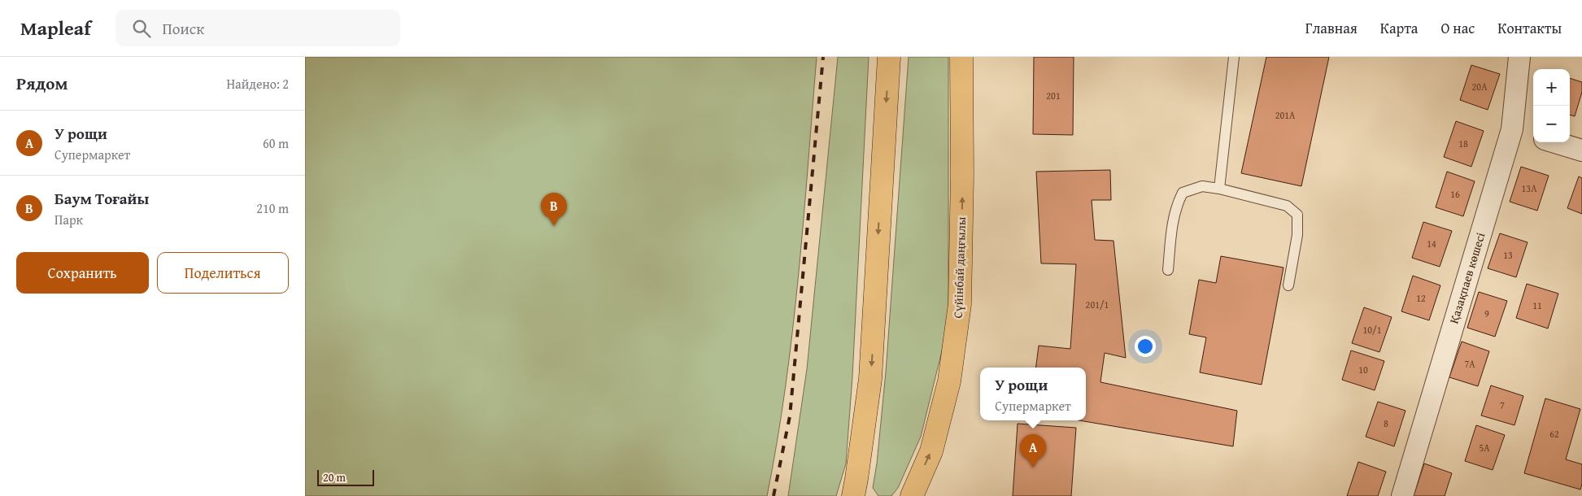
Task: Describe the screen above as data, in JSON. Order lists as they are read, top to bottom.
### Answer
{
  "streets": {
    "main road": ["Сүйінбай даңғылы"],
    "street": ["Қазақпаев көшесі"]
  },
  "house_numbers": [
    "20А",
    "201",
    "201А",
    "18",
    "13А",
    "16",
    "14",
    "13",
    "12",
    "201/1",
    "11",
    "9",
    "10/1",
    "7А",
    "10",
    "7",
    "8",
    "62",
    "5А"
  ],
  "scale_bar": "20 m",
  "page": {
    "header": "Mapleaf",
    "search": "Поиск",
    "nav": [
      "Главная",
      "Карта",
      "О нас",
      "Контакты"
    ],
    "heading": ["Рядом", "Найдено: 2"],
    "map_buttons": ["+", "−"],
    "list": [
      {
        "mark": "A",
        "name": "У рощи",
        "note": "Супермаркет",
        "value": "60 m"
      },
      {
        "mark": "B",
        "name": "Баум Тоғайы",
        "note": "Парк",
        "value": "210 m"
      }
    ],
    "pins": ["B", "A"],
    "buttons": ["Сохранить", "Поделиться"],
    "popup": ["У рощи", "Супермаркет"],
    "scale": "20 m"
  }
}
